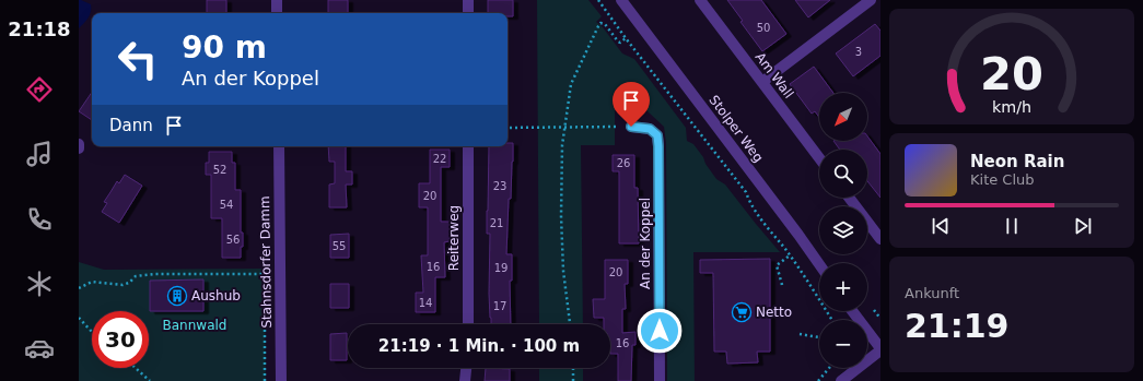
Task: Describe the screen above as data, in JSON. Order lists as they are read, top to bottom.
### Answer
{
  "streets": {
    "street": [
      "Am Wall",
      "Stolper Weg",
      "Reiterweg",
      "An der Koppel",
      "Stahnsdorfer Damm"
    ]
  },
  "parks": ["Bannwald"],
  "places": {
    "building": ["Aushub"],
    "supermarket": ["Netto"]
  },
  "house_numbers": [
    "50",
    "3",
    "22",
    "26",
    "52",
    "23",
    "20",
    "54",
    "21",
    "56",
    "55",
    "16",
    "19",
    "20",
    "14",
    "17",
    "16"
  ],
  "north": "bottom left",
  "page": {
    "tabs": "21:18",
    "turn": ["90 m", "An der Koppel"],
    "map_buttons": ["+", "−"],
    "then": "Dann",
    "song": ["Neon Rain", "Kite Club"],
    "tile": ["Ankunft", "21:19"],
    "limit": "30",
    "trip": "21:19 · 1 Min. · 100 m",
    "gauge": ["20", "km/h"]
  }
}
